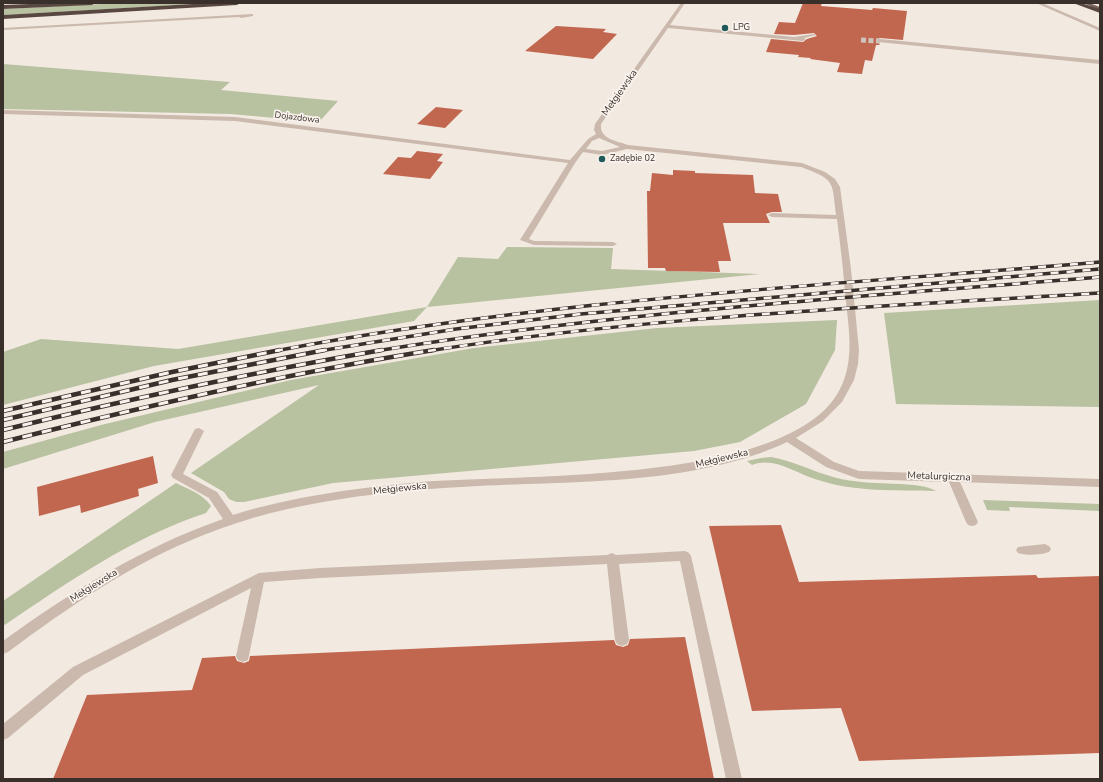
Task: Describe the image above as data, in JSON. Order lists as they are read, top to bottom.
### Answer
{
  "streets": {
    "street": ["Mełgiewska", "Dojazdowa", "Metalurgiczna"]
  },
  "crossings": [
    ["Mełgiewska", "Metalurgiczna"]
  ],
  "places": ["LPG", "Zadębie 02"]
}
